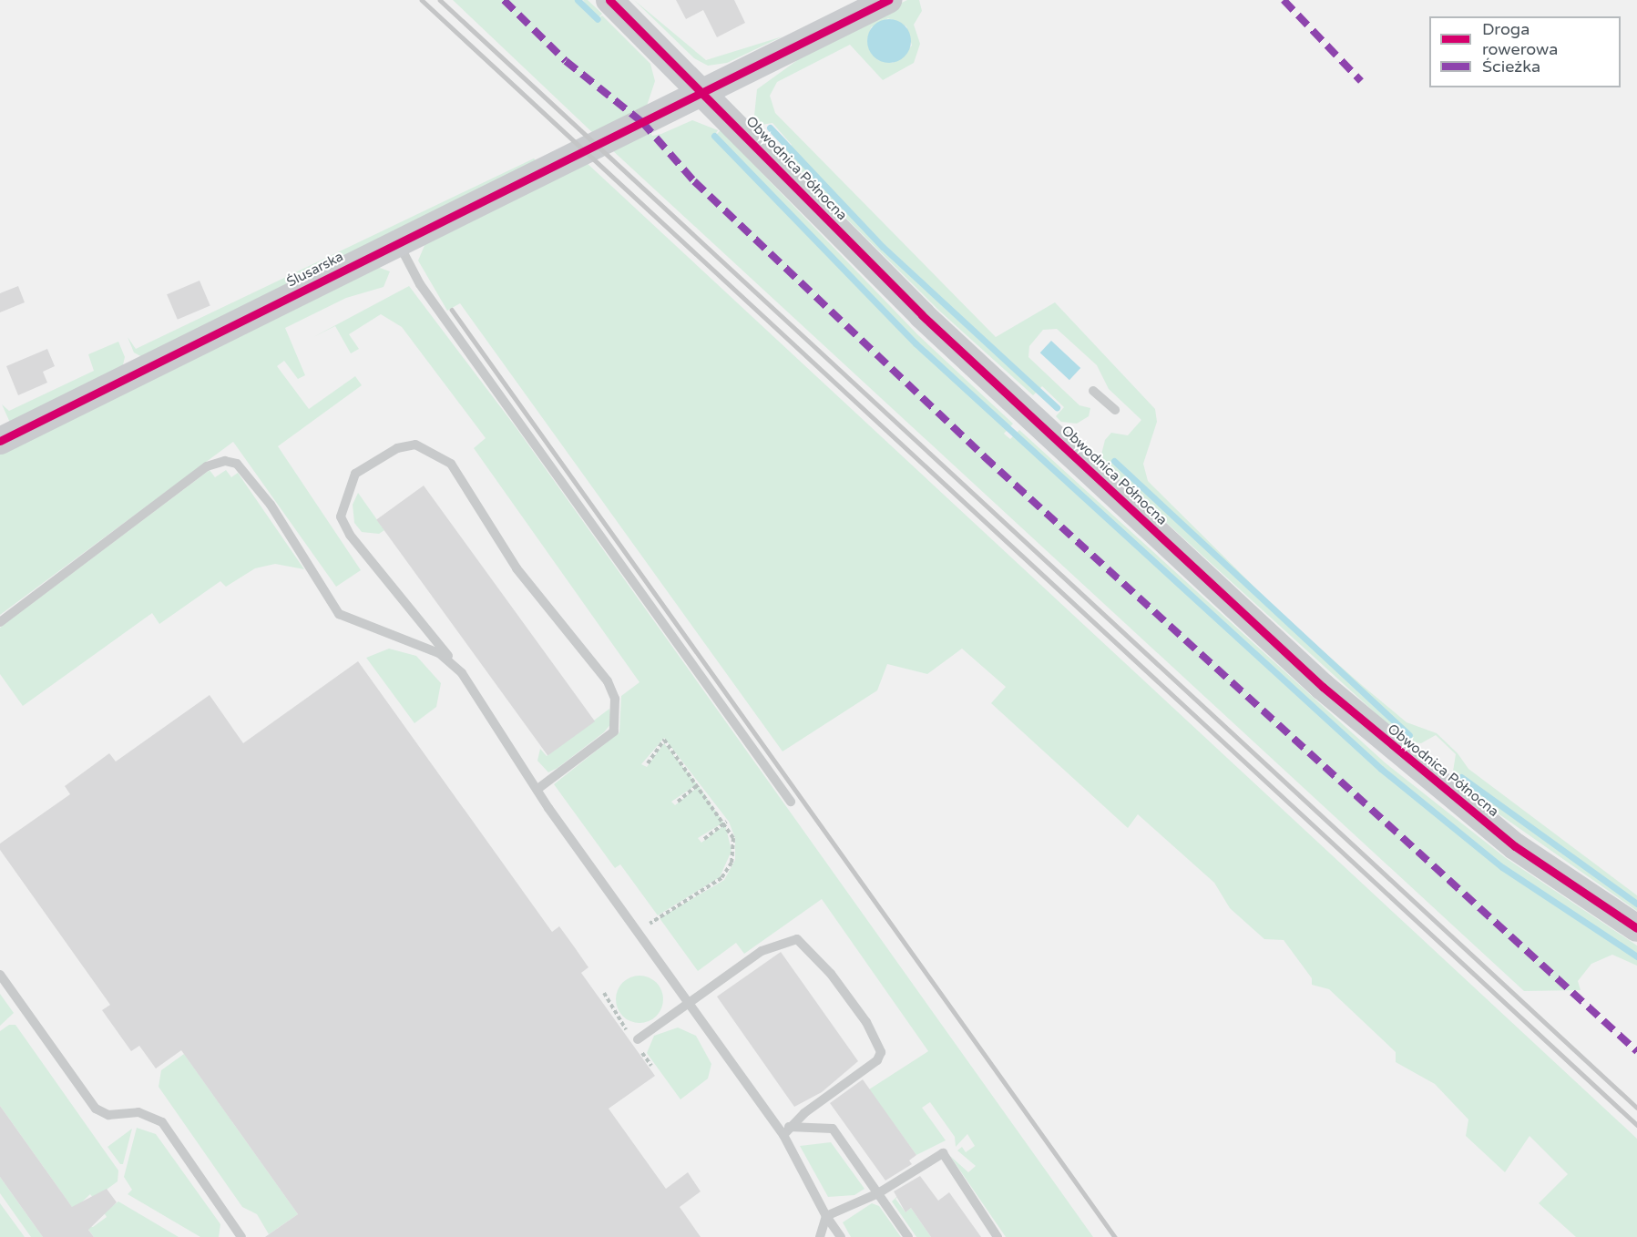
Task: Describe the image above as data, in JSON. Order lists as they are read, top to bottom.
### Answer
{
  "streets": {
    "street": ["Obwodnica Północna", "Ślusarska"]
  },
  "crossings": [
    ["Obwodnica Północna", "Ślusarska"]
  ],
  "legend": ["Droga rowerowa", "Ścieżka"]
}
